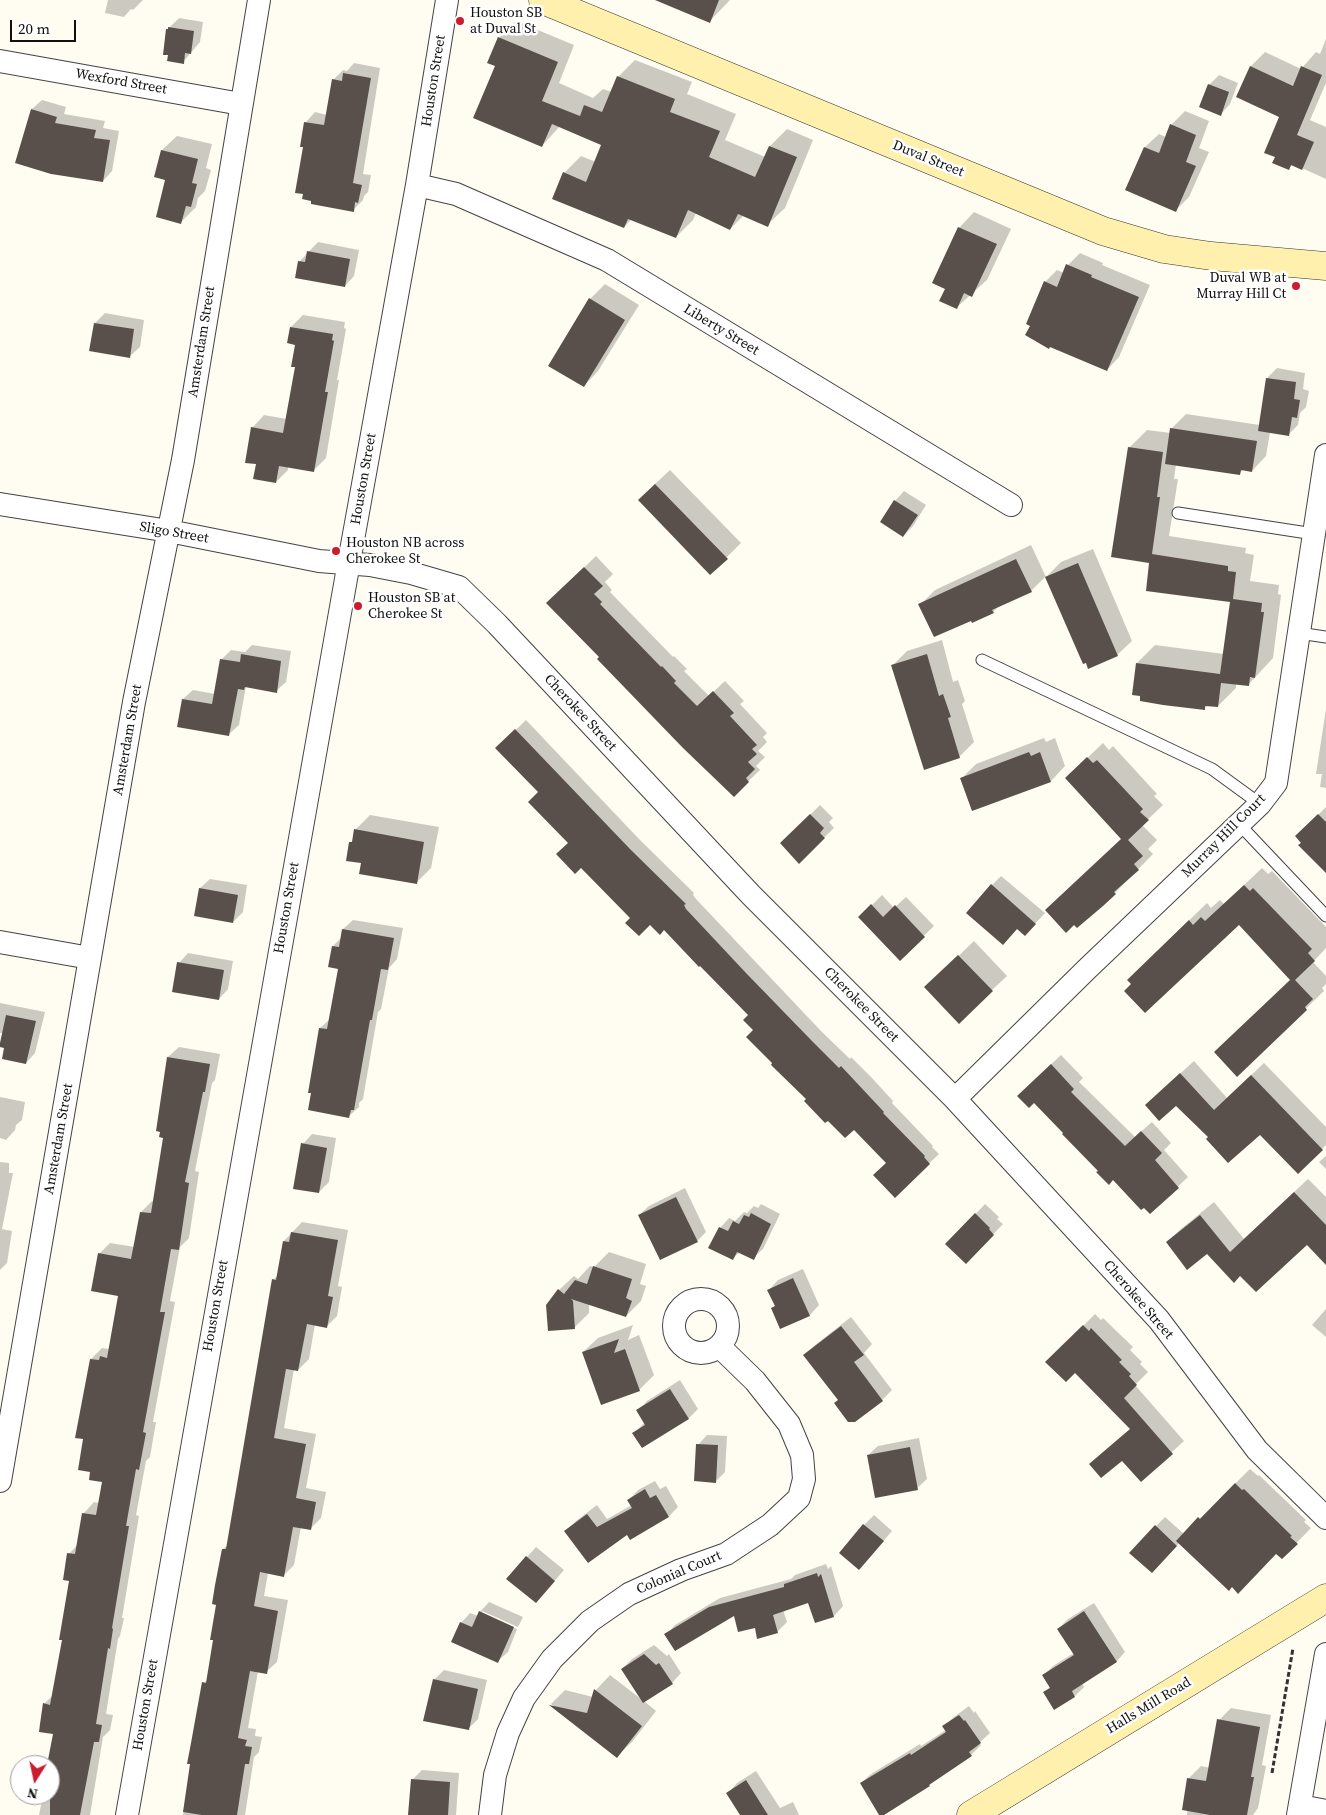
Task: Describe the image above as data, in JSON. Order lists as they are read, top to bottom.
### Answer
{
  "streets": {
    "street": [
      "Houston Street",
      "Wexford Street",
      "Duval Street",
      "Liberty Street",
      "Amsterdam Street",
      "Sligo Street",
      "Cherokee Street",
      "Murray Hill Court",
      "Colonial Court",
      "Halls Mill Road"
    ]
  },
  "crossings": [
    ["Houston Street", "Liberty Street"],
    ["Houston Street", "Sligo Street"],
    ["Houston Street", "Cherokee Street"],
    ["Wexford Street", "Amsterdam Street"],
    ["Amsterdam Street", "Sligo Street"],
    ["Sligo Street", "Cherokee Street"],
    ["Cherokee Street", "Murray Hill Court"]
  ],
  "places": [
    "Houston SB at Duval St",
    "Duval WB at Murray Hill Ct",
    "Houston NB across Cherokee St",
    "Houston SB at Cherokee St"
  ],
  "scale_bar": "20 m",
  "north": "bottom"
}
